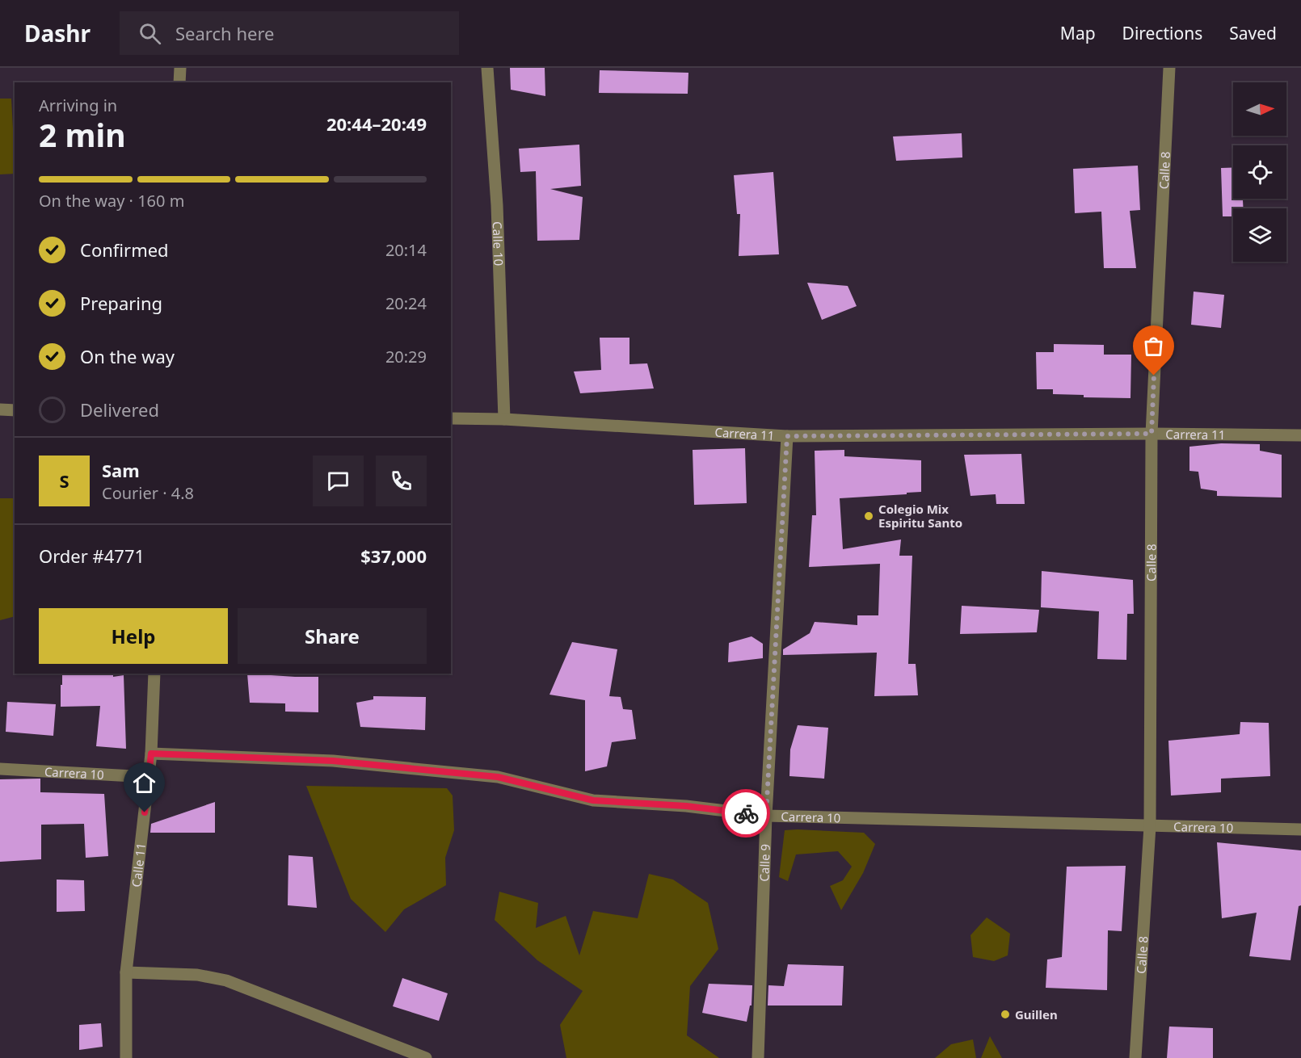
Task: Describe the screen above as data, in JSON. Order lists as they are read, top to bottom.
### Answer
{
  "streets": {
    "street": [
      "Calle 8",
      "Calle 10",
      "Carrera 11",
      "Carrera 10",
      "Calle 9",
      "Calle 11"
    ]
  },
  "crossings": [
    ["Calle 8", "Carrera 11"],
    ["Calle 8", "Carrera 10"],
    ["Calle 10", "Carrera 11"],
    ["Carrera 11", "Calle 9"],
    ["Carrera 10", "Calle 9"],
    ["Carrera 10", "Calle 11"]
  ],
  "places": ["Colegio Mix Espiritu Santo", "Guillen"],
  "north": "right",
  "page": {
    "header": "Dashr",
    "search": "Search here",
    "nav": ["Map", "Directions", "Saved"],
    "heading": ["2 min", "Arriving in", "20:44–20:49"],
    "panel": [
      "Sam",
      "Courier · 4.8",
      "Order #4771",
      "$37,000"
    ],
    "bar": "On the way · 160 m",
    "list": [
      ["Confirmed", "20:14"],
      ["Preparing", "20:24"],
      ["On the way", "20:29"],
      "Delivered"
    ],
    "round": "S",
    "buttons": ["Help", "Share"]
  }
}
